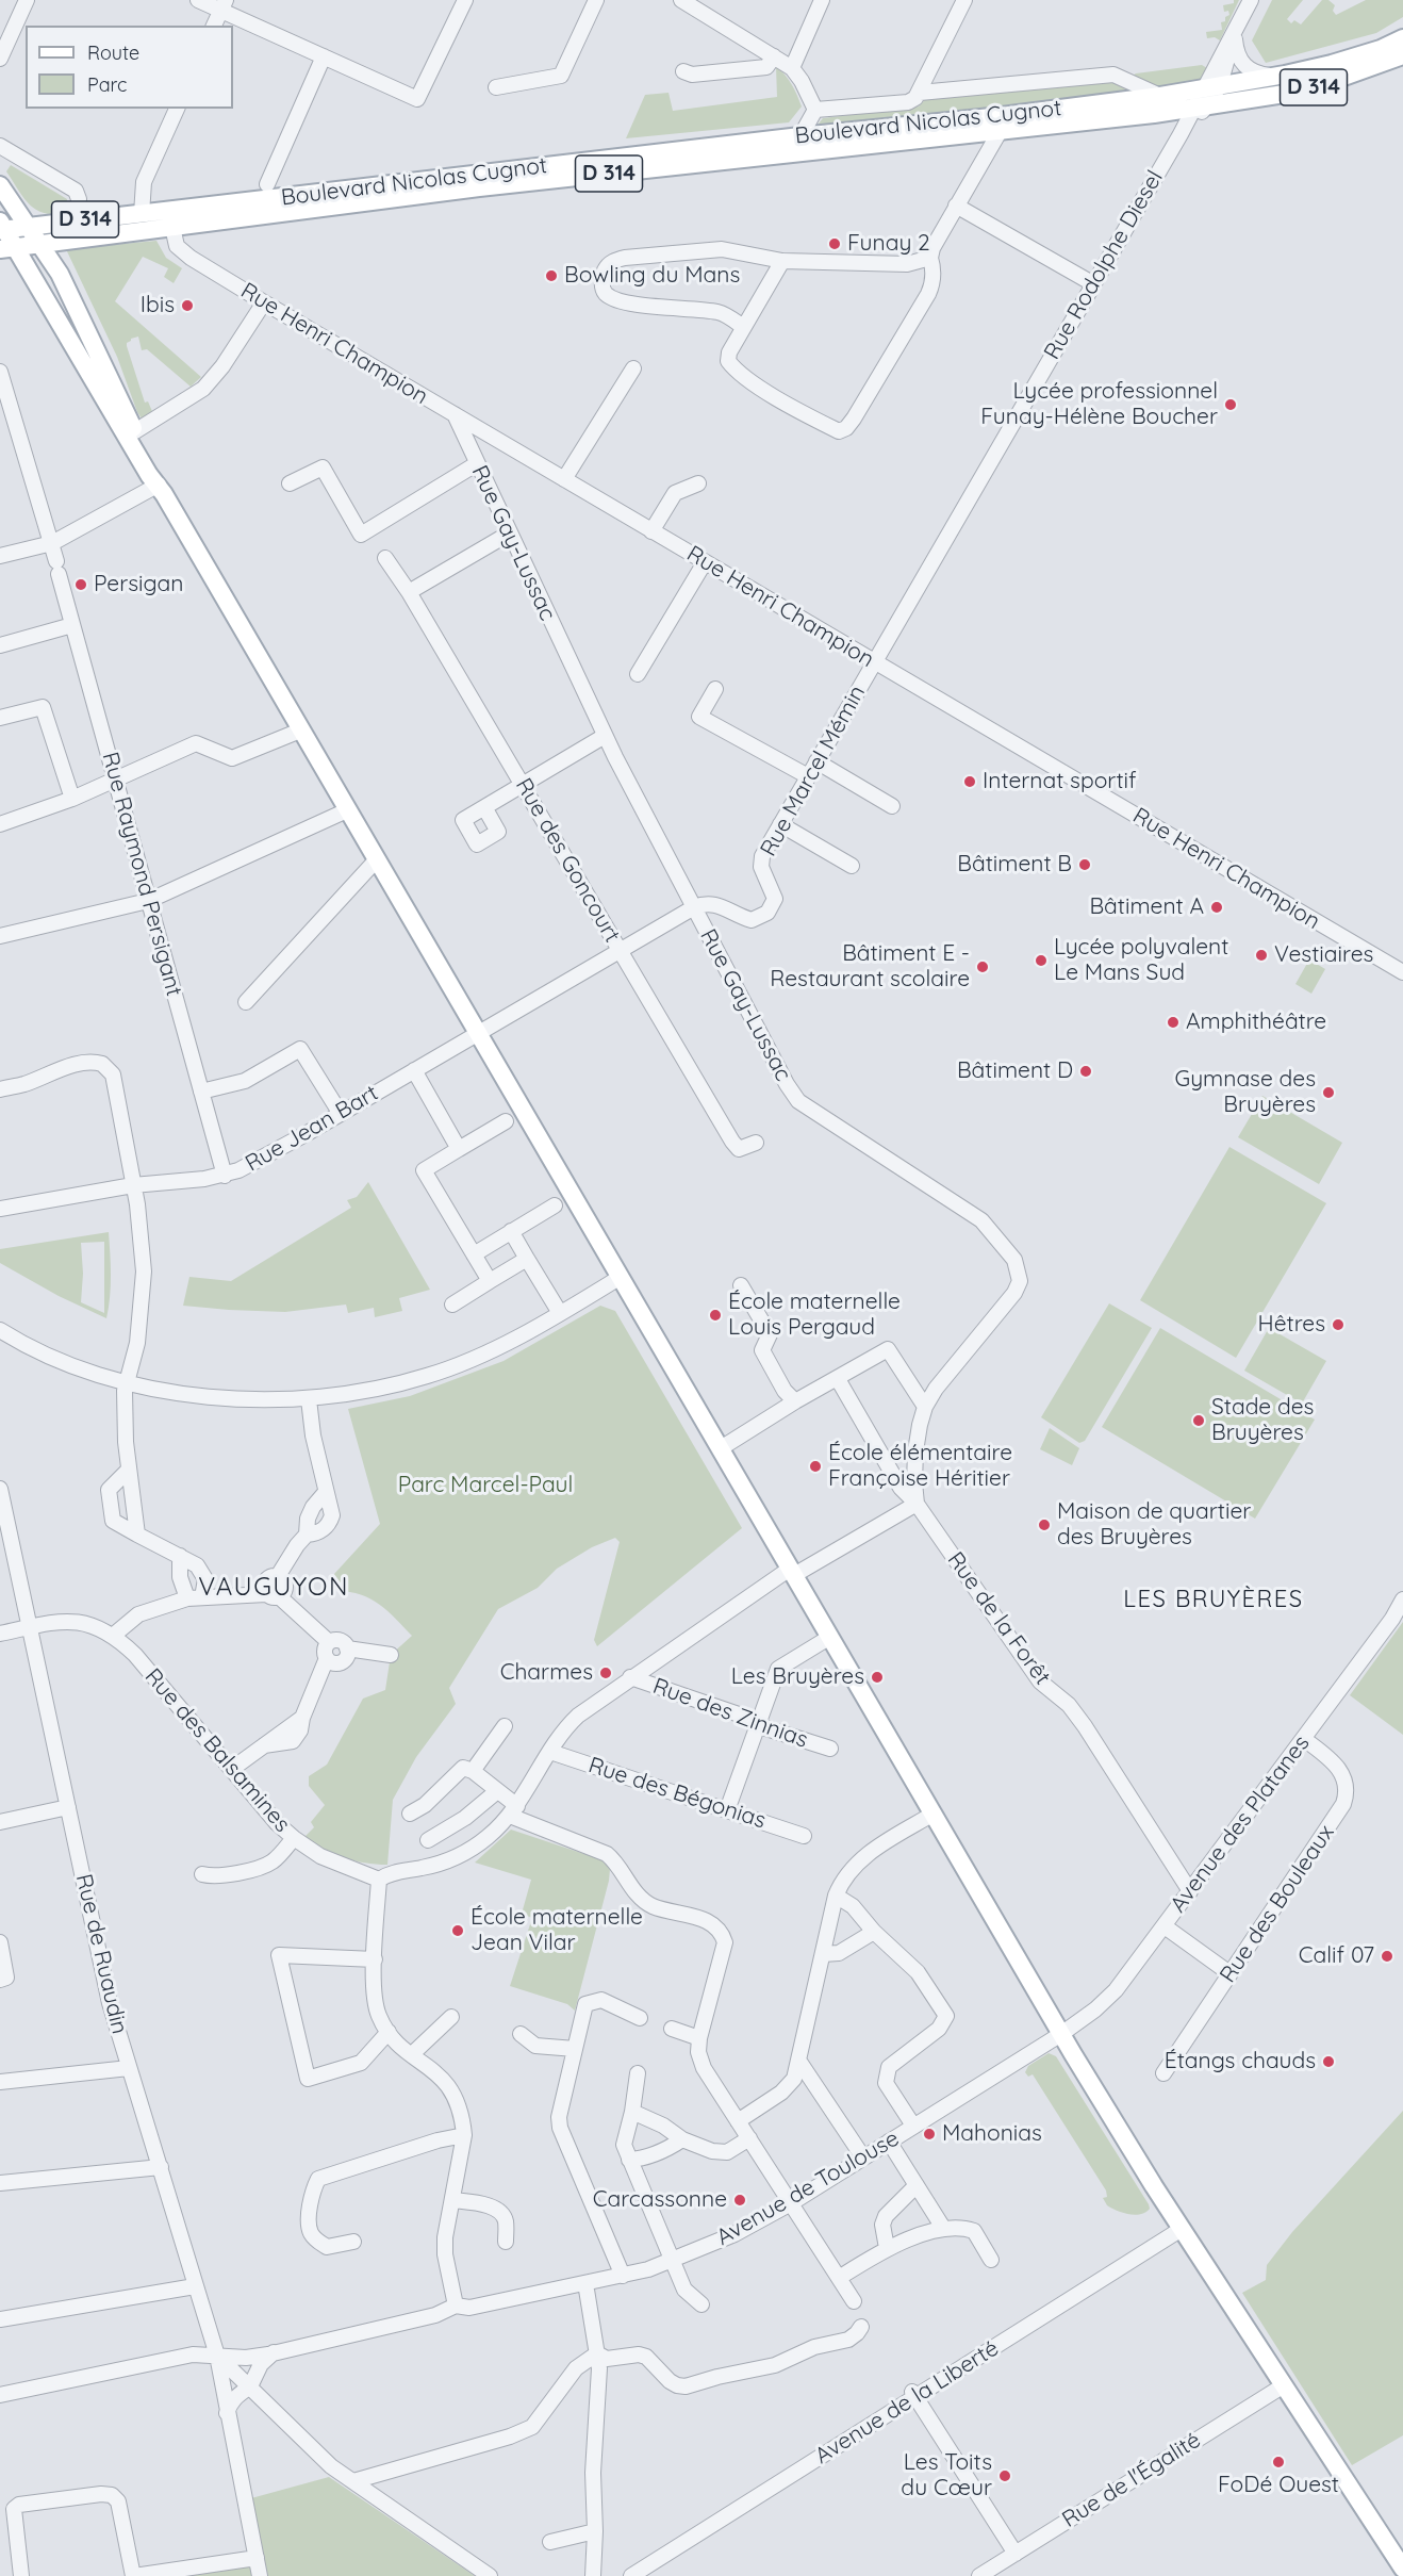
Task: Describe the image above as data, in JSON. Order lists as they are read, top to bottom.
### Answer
{
  "streets": {
    "main road": ["D 314", "Boulevard Nicolas Cugnot"],
    "street": [
      "Rue Rodolphe Diesel",
      "Rue Henri Champion",
      "Rue Gay-Lussac",
      "Rue Marcel Mémin",
      "Rue des Goncourt",
      "Rue Raymond Persigant",
      "Rue Jean Bart",
      "Rue de la Forêt",
      "Rue des Zinnias",
      "Rue des Balsamines",
      "Rue des Bégonias",
      "Avenue des Platanes",
      "Rue des Bouleaux",
      "Rue de Ruaudin",
      "Avenue de Toulouse",
      "Avenue de la Liberté",
      "Rue de l'Égalité"
    ]
  },
  "crossings": [
    ["Boulevard Nicolas Cugnot", "Rue Rodolphe Diesel"],
    ["Boulevard Nicolas Cugnot", "Rue Henri Champion"],
    ["Rue Rodolphe Diesel", "Rue Henri Champion"],
    ["Rue Rodolphe Diesel", "Rue Marcel Mémin"],
    ["Rue Henri Champion", "Rue Gay-Lussac"],
    ["Rue Henri Champion", "Rue Marcel Mémin"],
    ["Rue Gay-Lussac", "Rue Marcel Mémin"],
    ["Rue Gay-Lussac", "Rue Jean Bart"],
    ["Rue Gay-Lussac", "Rue de la Forêt"],
    ["Rue Marcel Mémin", "Rue Jean Bart"],
    ["Rue des Goncourt", "Rue Jean Bart"],
    ["Rue Raymond Persigant", "Rue Jean Bart"],
    ["Rue de la Forêt", "Avenue des Platanes"],
    ["Rue des Balsamines", "Rue de Ruaudin"],
    ["Avenue des Platanes", "Rue des Bouleaux"],
    ["Avenue des Platanes", "Avenue de Toulouse"],
    ["Rue de Ruaudin", "Avenue de Toulouse"]
  ],
  "districts": ["VAUGUYON", "LES BRUYÈRES"],
  "parks": ["Parc Marcel-Paul"],
  "places": [
    "Funay 2",
    "Bowling du Mans",
    "Ibis",
    "Lycée professionnel Funay-Hélène Boucher",
    "Persigan",
    "Internat sportif",
    "Bâtiment B",
    "Bâtiment A",
    "Vestiaires",
    "Lycée polyvalent Le Mans Sud",
    "Bâtiment E - Restaurant scolaire",
    "Amphithéâtre",
    "Bâtiment D",
    "Gymnase des Bruyères",
    "École maternelle Louis Pergaud",
    "Hêtres",
    "Stade des Bruyères",
    "École élémentaire Françoise Héritier",
    "Maison de quartier des Bruyères",
    "Charmes",
    "Les Bruyères",
    "École maternelle Jean Vilar",
    "Calif 07",
    "Étangs chauds",
    "Mahonias",
    "Carcassonne",
    "FoDé Ouest",
    "Les Toits du Cœur"
  ],
  "legend": ["Route", "Parc"]
}
